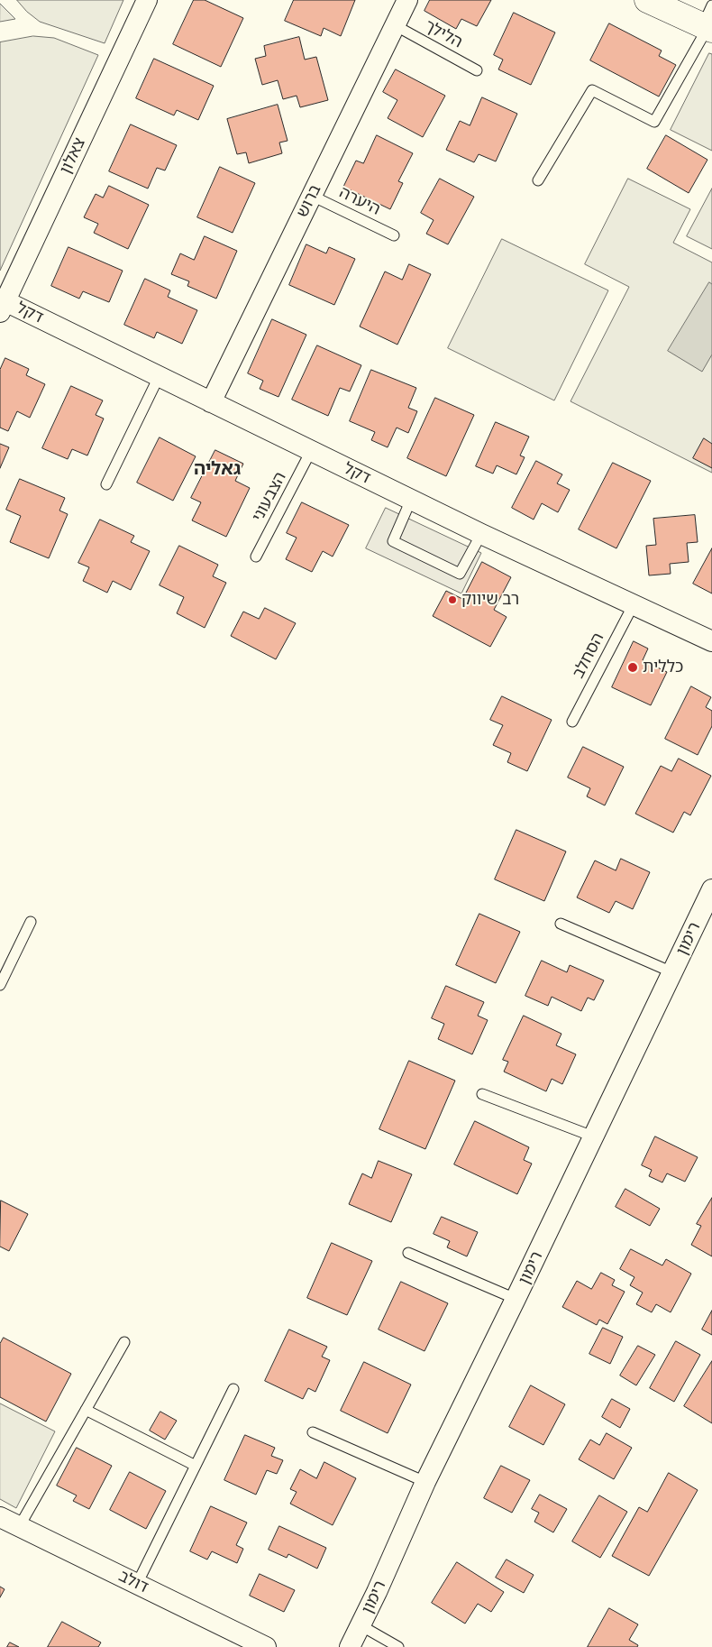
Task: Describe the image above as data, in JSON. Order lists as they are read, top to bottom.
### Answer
{
  "streets": {
    "street": [
      "צאלון",
      "ברוש",
      "דקל",
      "רימון",
      "דולב"
    ],
    "lane": [
      "הלילך",
      "היערה",
      "הצבעוני",
      "הסחלב"
    ]
  },
  "crossings": [
    ["הלילך", "ברוש"],
    ["צאלון", "דקל"],
    ["ברוש", "היערה"],
    ["ברוש", "דקל"],
    ["דקל", "הצבעוני"],
    ["דקל", "הסחלב"]
  ],
  "districts": ["גאליה"],
  "places": ["רב שיווק", "כללית"]
}
